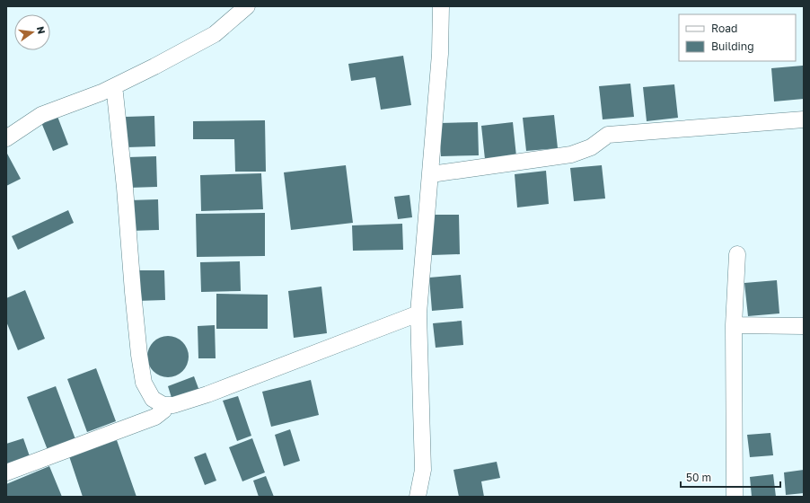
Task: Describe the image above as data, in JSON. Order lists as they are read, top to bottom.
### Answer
{
  "legend": ["Road", "Building"],
  "scale_bar": "50 m",
  "north": "right"
}
